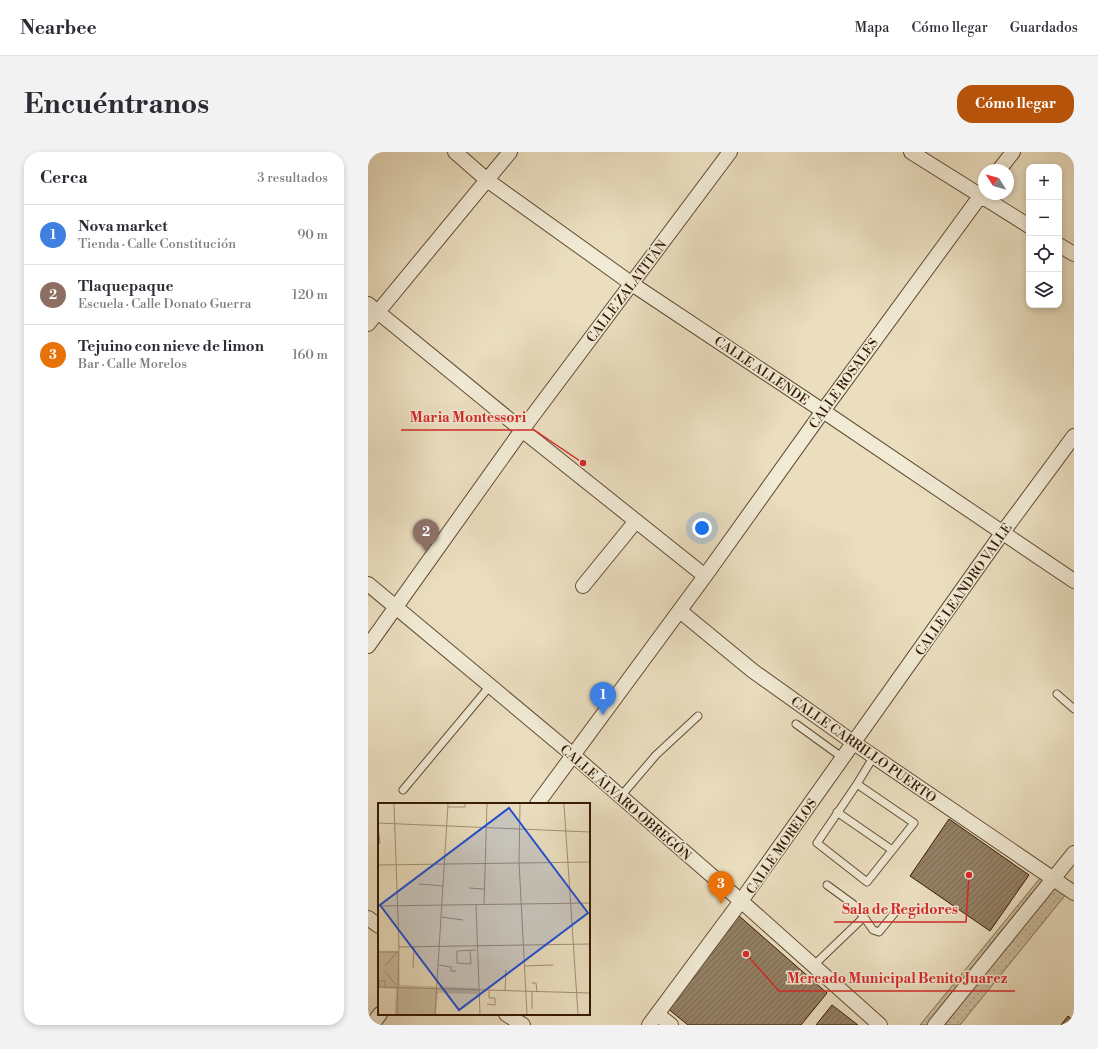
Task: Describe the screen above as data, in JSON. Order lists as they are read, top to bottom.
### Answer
{
  "streets": {
    "street": [
      "CALLE ZALATITÁN",
      "CALLE ALLENDE",
      "CALLE ROSALES",
      "CALLE LEANDRO VALLE",
      "CALLE CARRILLO PUERTO",
      "CALLE ÁLVARO OBREGÓN",
      "CALLE MORELOS"
    ]
  },
  "crossings": [
    ["CALLE ZALATITÁN", "CALLE ALLENDE"],
    ["CALLE ZALATITÁN", "CALLE ÁLVARO OBREGÓN"],
    ["CALLE ALLENDE", "CALLE ROSALES"],
    ["CALLE ALLENDE", "CALLE LEANDRO VALLE"],
    ["CALLE ROSALES", "CALLE CARRILLO PUERTO"],
    ["CALLE ROSALES", "CALLE ÁLVARO OBREGÓN"],
    ["CALLE LEANDRO VALLE", "CALLE CARRILLO PUERTO"],
    ["CALLE LEANDRO VALLE", "CALLE MORELOS"],
    ["CALLE CARRILLO PUERTO", "CALLE MORELOS"],
    ["CALLE ÁLVARO OBREGÓN", "CALLE MORELOS"]
  ],
  "places": ["Maria Montessori", "Sala de Regidores", "Mercado Municipal Benito Juarez"],
  "north": "top left",
  "page": {
    "header": "Nearbee",
    "nav": ["Mapa", "Cómo llegar", "Guardados"],
    "buttons": "Cómo llegar",
    "title": "Encuéntranos",
    "heading": ["Cerca", "3 resultados"],
    "map_buttons": ["+", "−"],
    "list": [
      {
        "mark": "1",
        "name": "Nova market",
        "note": "Tienda · Calle Constitución",
        "value": "90 m"
      },
      {
        "mark": "2",
        "name": "Tlaquepaque",
        "note": "Escuela · Calle Donato Guerra",
        "value": "120 m"
      },
      {
        "mark": "3",
        "name": "Tejuino con nieve de limon",
        "note": "Bar · Calle Morelos",
        "value": "160 m"
      }
    ],
    "pins": ["2", "1", "3"]
  }
}
